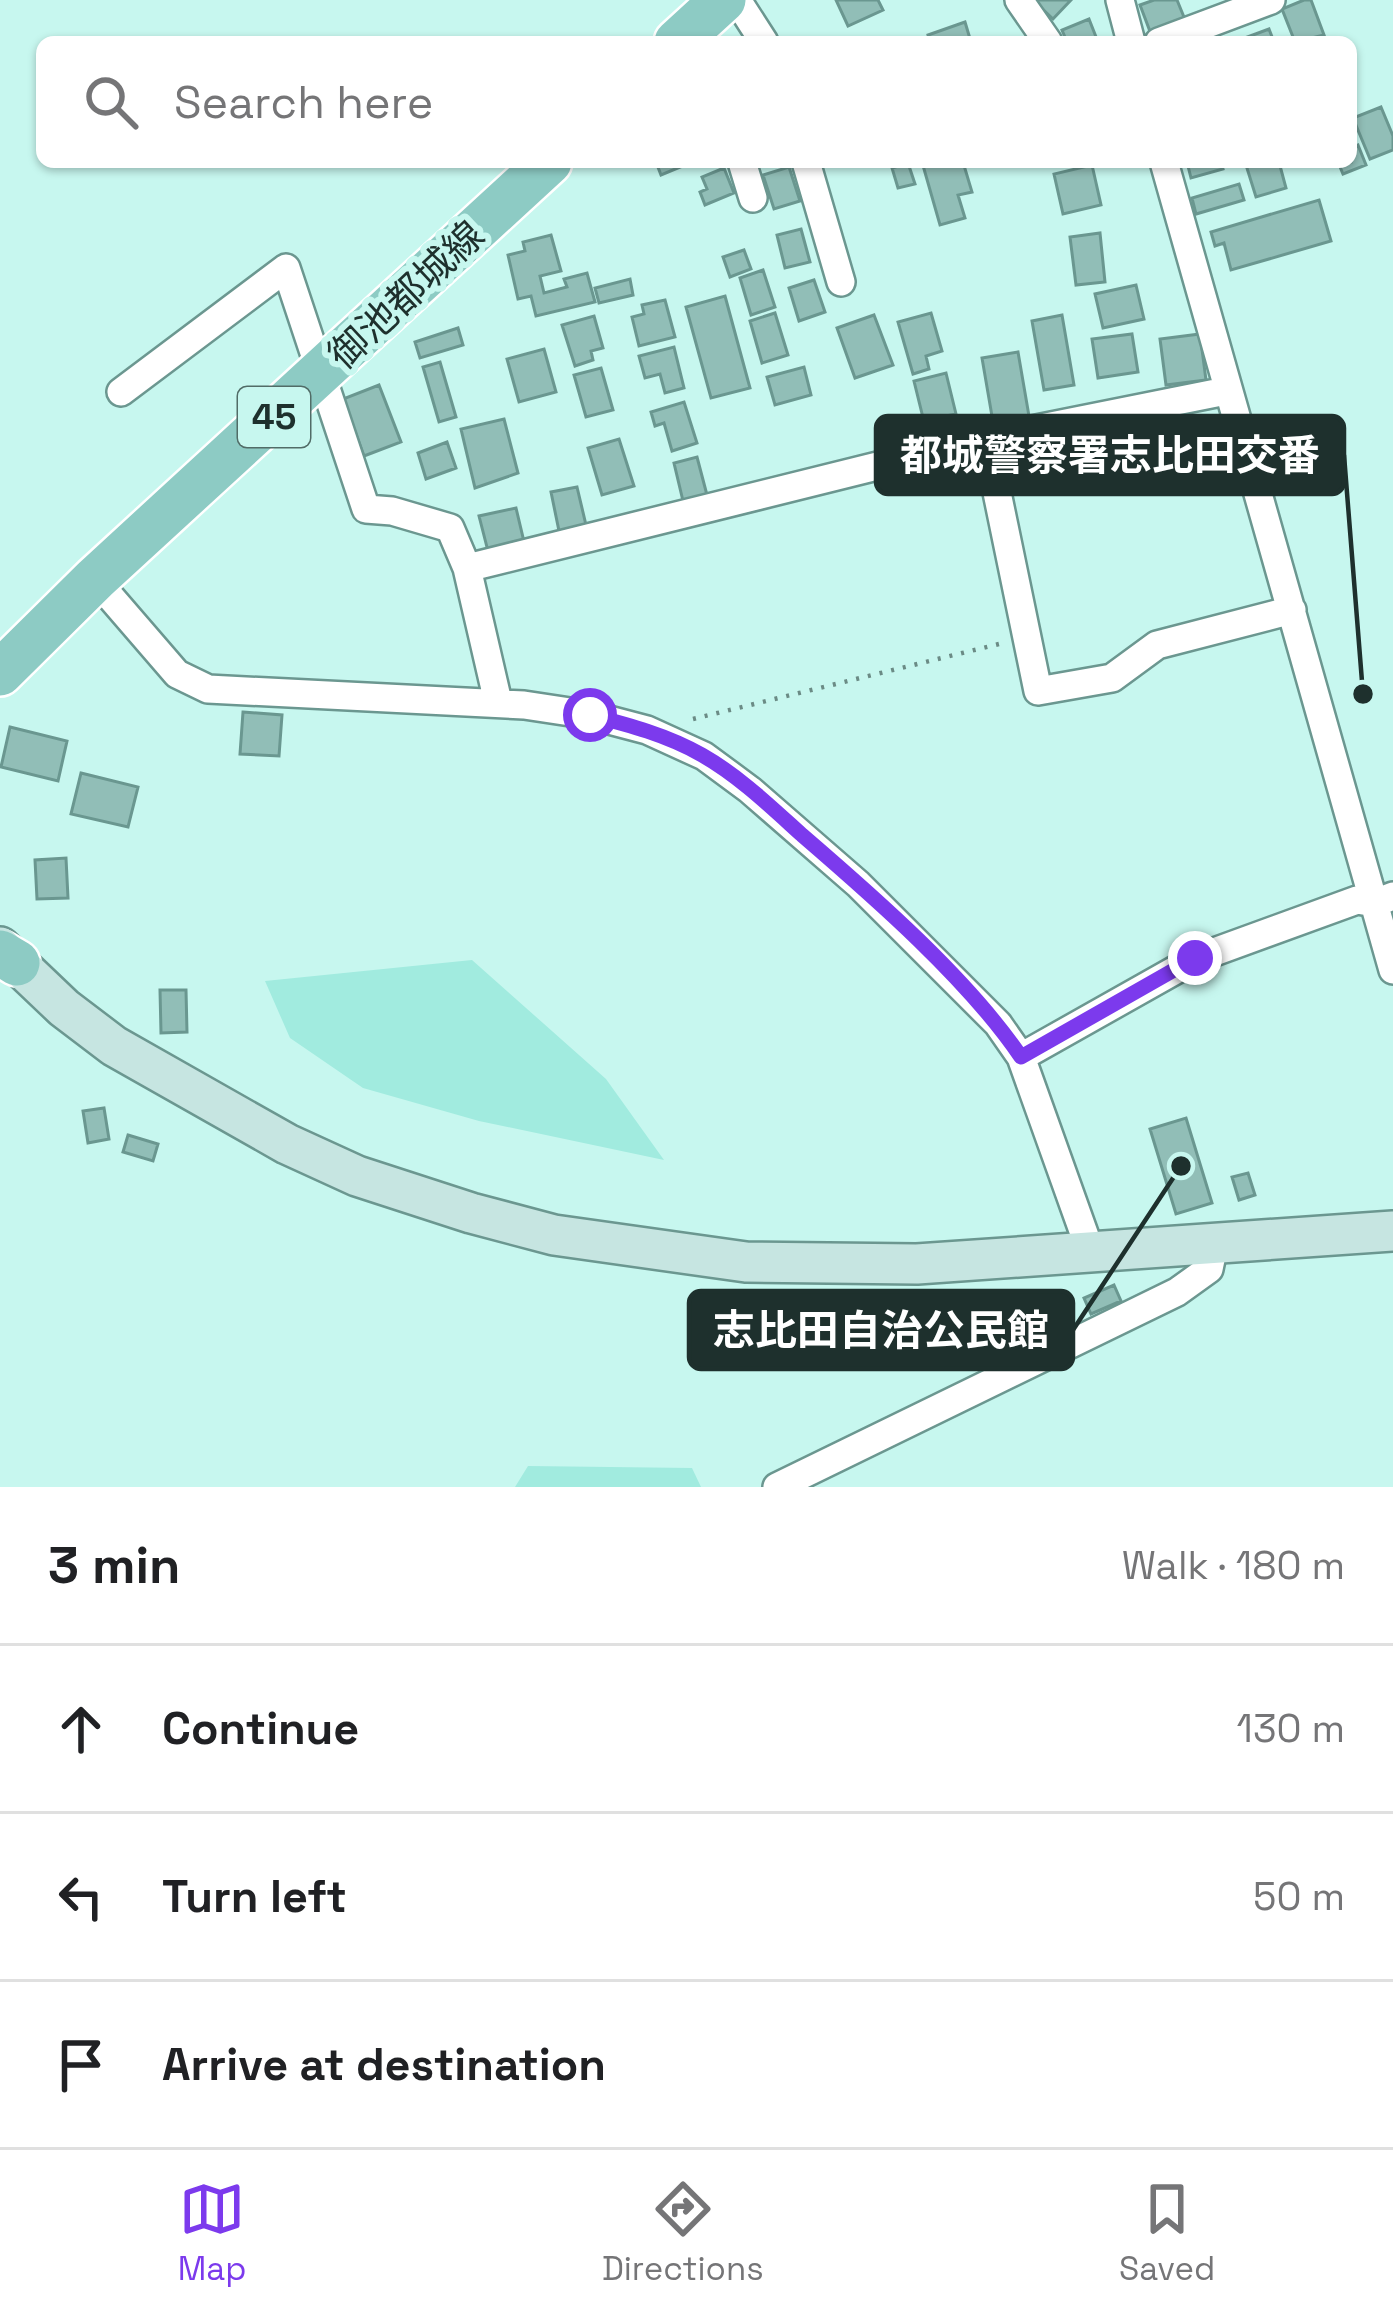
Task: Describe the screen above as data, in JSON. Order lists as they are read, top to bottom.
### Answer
{
  "streets": {
    "main road": ["御池都城線", "45"]
  },
  "places": ["都城警察署志比田交番", "志比田自治公民館"],
  "page": {
    "search": "Search here",
    "heading": ["3 min", "Walk · 180 m"],
    "list": [
      ["Continue", "130 m"],
      ["Turn left", "50 m"],
      "Arrive at destination"
    ],
    "nav": ["Map", "Directions", "Saved"]
  }
}
